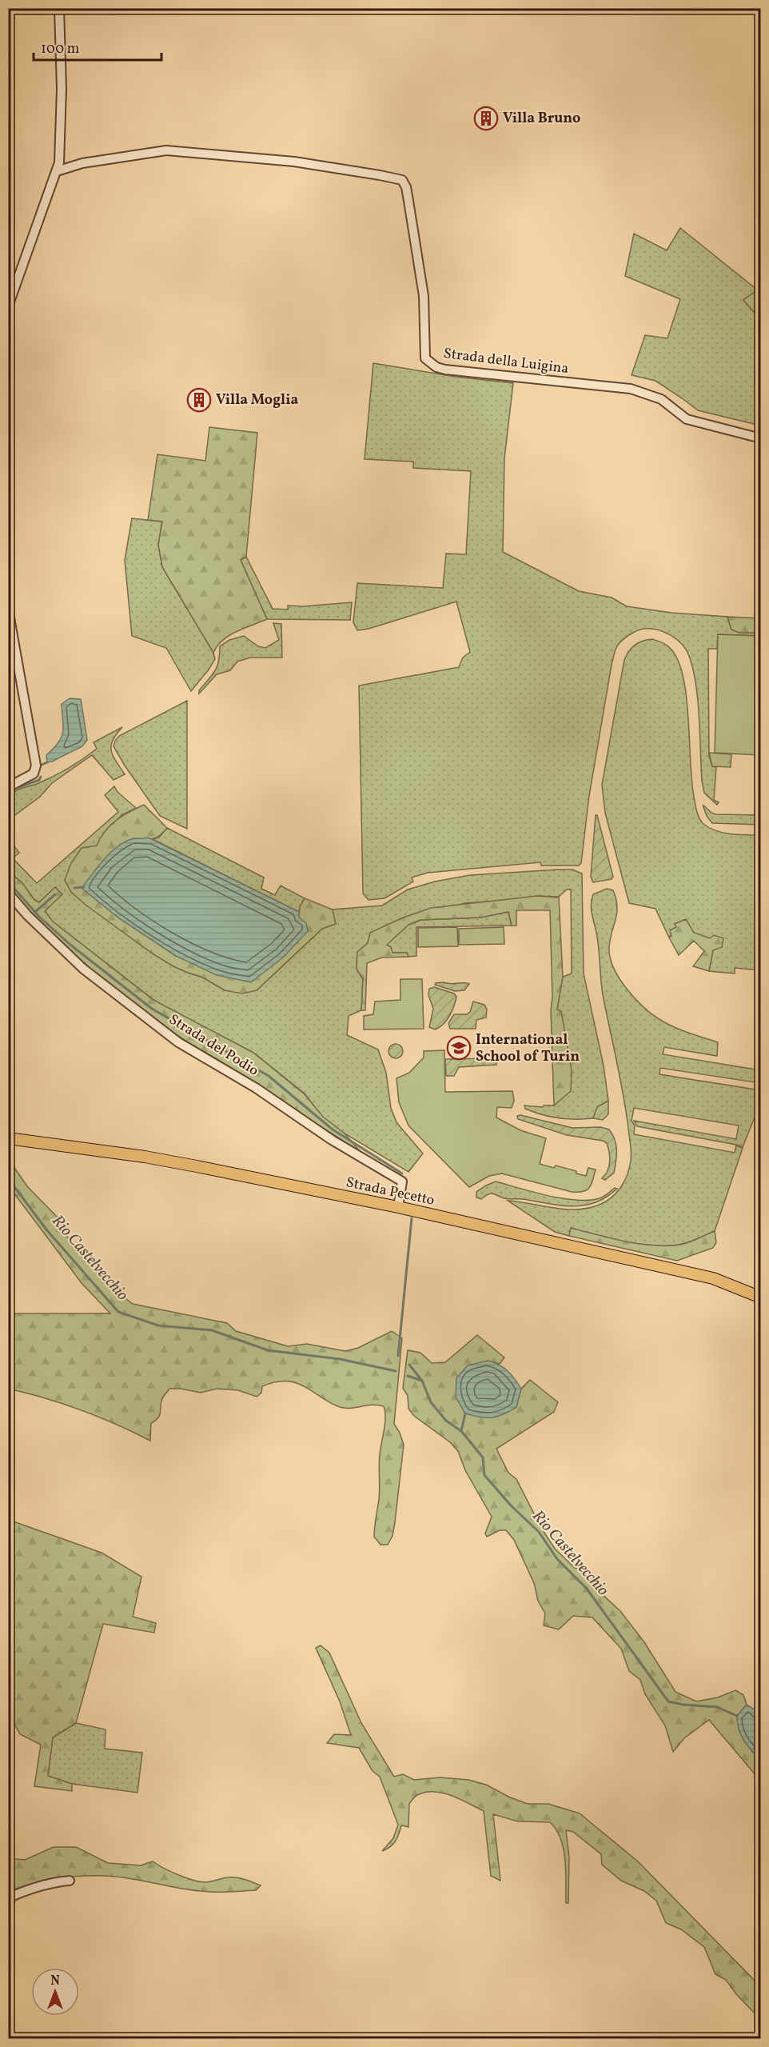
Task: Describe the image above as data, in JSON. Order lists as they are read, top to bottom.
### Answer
{
  "streets": {
    "main road": ["Strada Pecetto"],
    "street": ["Strada della Luigina", "Strada del Podio"]
  },
  "crossings": [
    ["Strada del Podio", "Strada Pecetto"]
  ],
  "water": ["Rio Castelvecchio"],
  "places": {
    "building": ["Villa Bruno", "Villa Moglia"],
    "school or university": ["International School of Turin"]
  },
  "scale_bar": "100 m",
  "north": "top"
}
